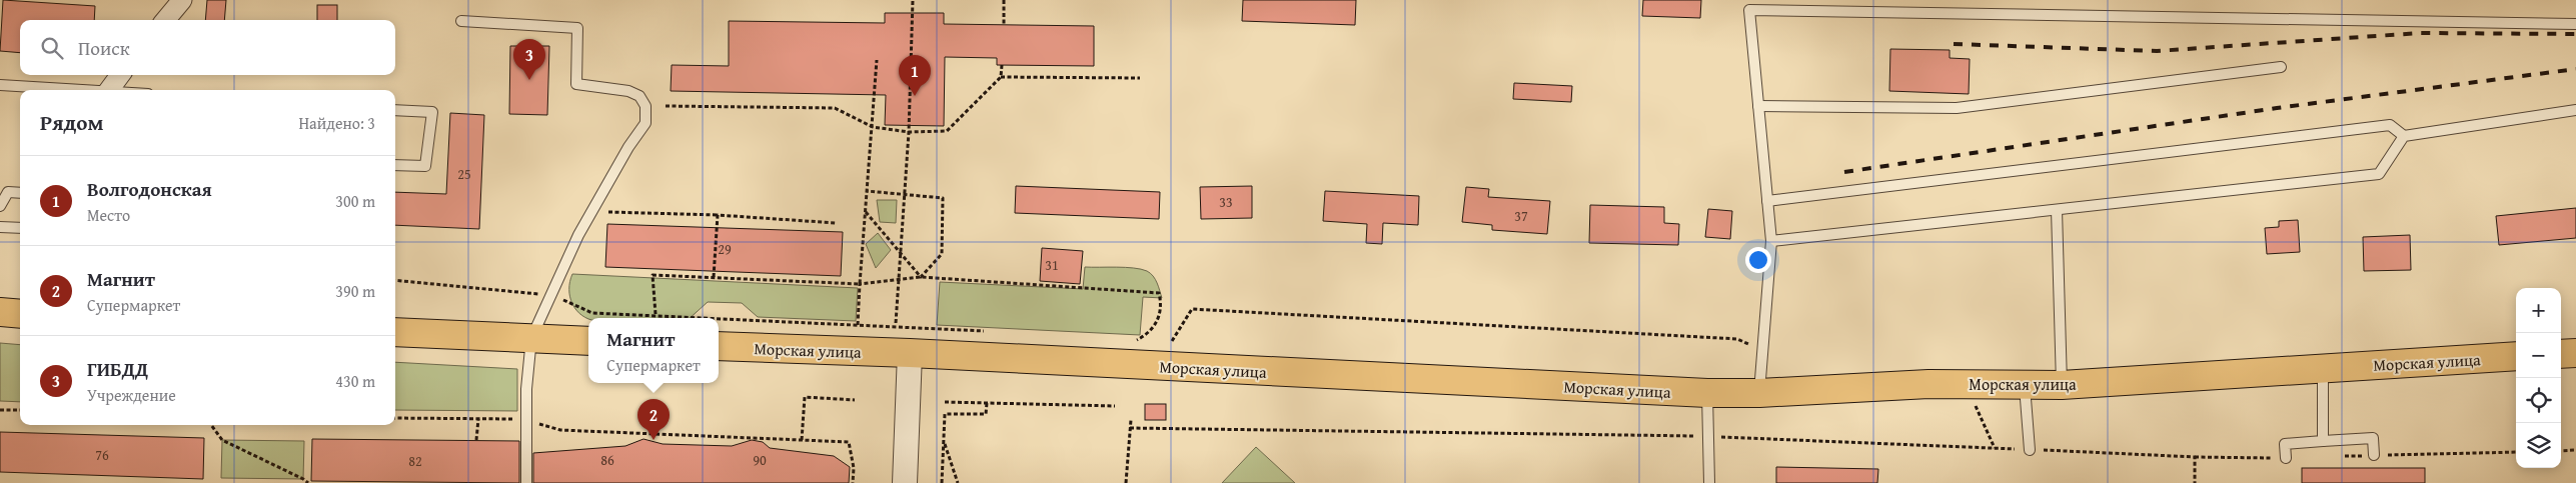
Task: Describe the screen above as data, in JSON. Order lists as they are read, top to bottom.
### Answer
{
  "streets": {
    "main road": ["Морская улица"]
  },
  "house_numbers": [
    "25",
    "33",
    "37",
    "29",
    "31",
    "76",
    "86",
    "90",
    "82"
  ],
  "page": {
    "search": "Поиск",
    "pins": ["3", "1", "2"],
    "heading": ["Рядом", "Найдено: 3"],
    "list": [
      {
        "mark": "1",
        "name": "Волгодонская",
        "note": "Место",
        "value": "300 m"
      },
      {
        "mark": "2",
        "name": "Магнит",
        "note": "Супермаркет",
        "value": "390 m"
      },
      {
        "mark": "3",
        "name": "ГИБДД",
        "note": "Учреждение",
        "value": "430 m"
      }
    ],
    "map_buttons": ["+", "−"],
    "popup": ["Магнит", "Супермаркет"]
  }
}
